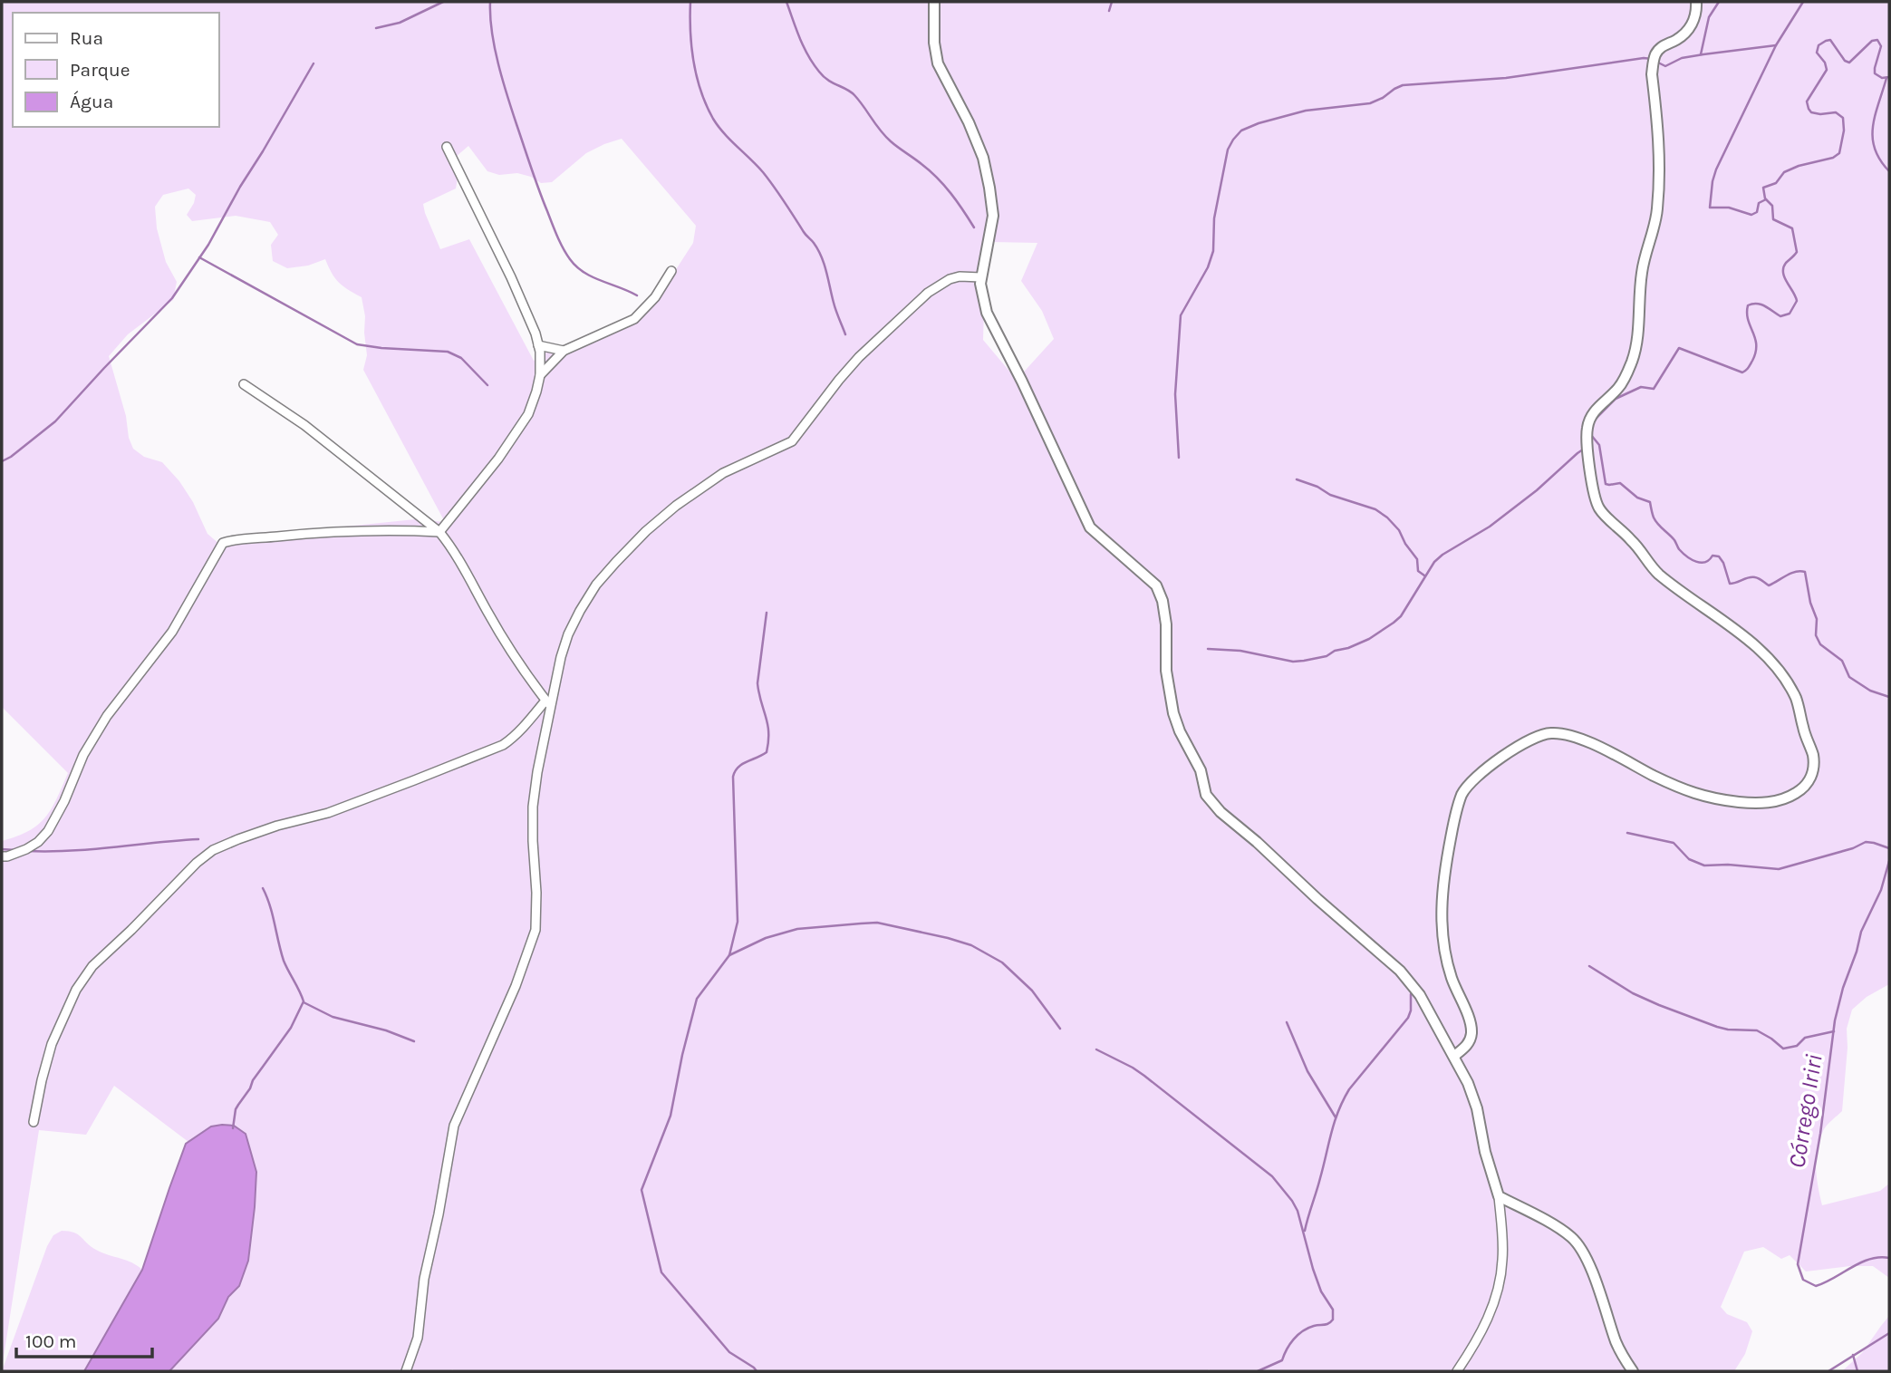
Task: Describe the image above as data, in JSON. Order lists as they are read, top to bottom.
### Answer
{
  "water": ["Córrego Iriri"],
  "legend": ["Rua", "Parque", "Água"],
  "scale_bar": "100 m"
}
